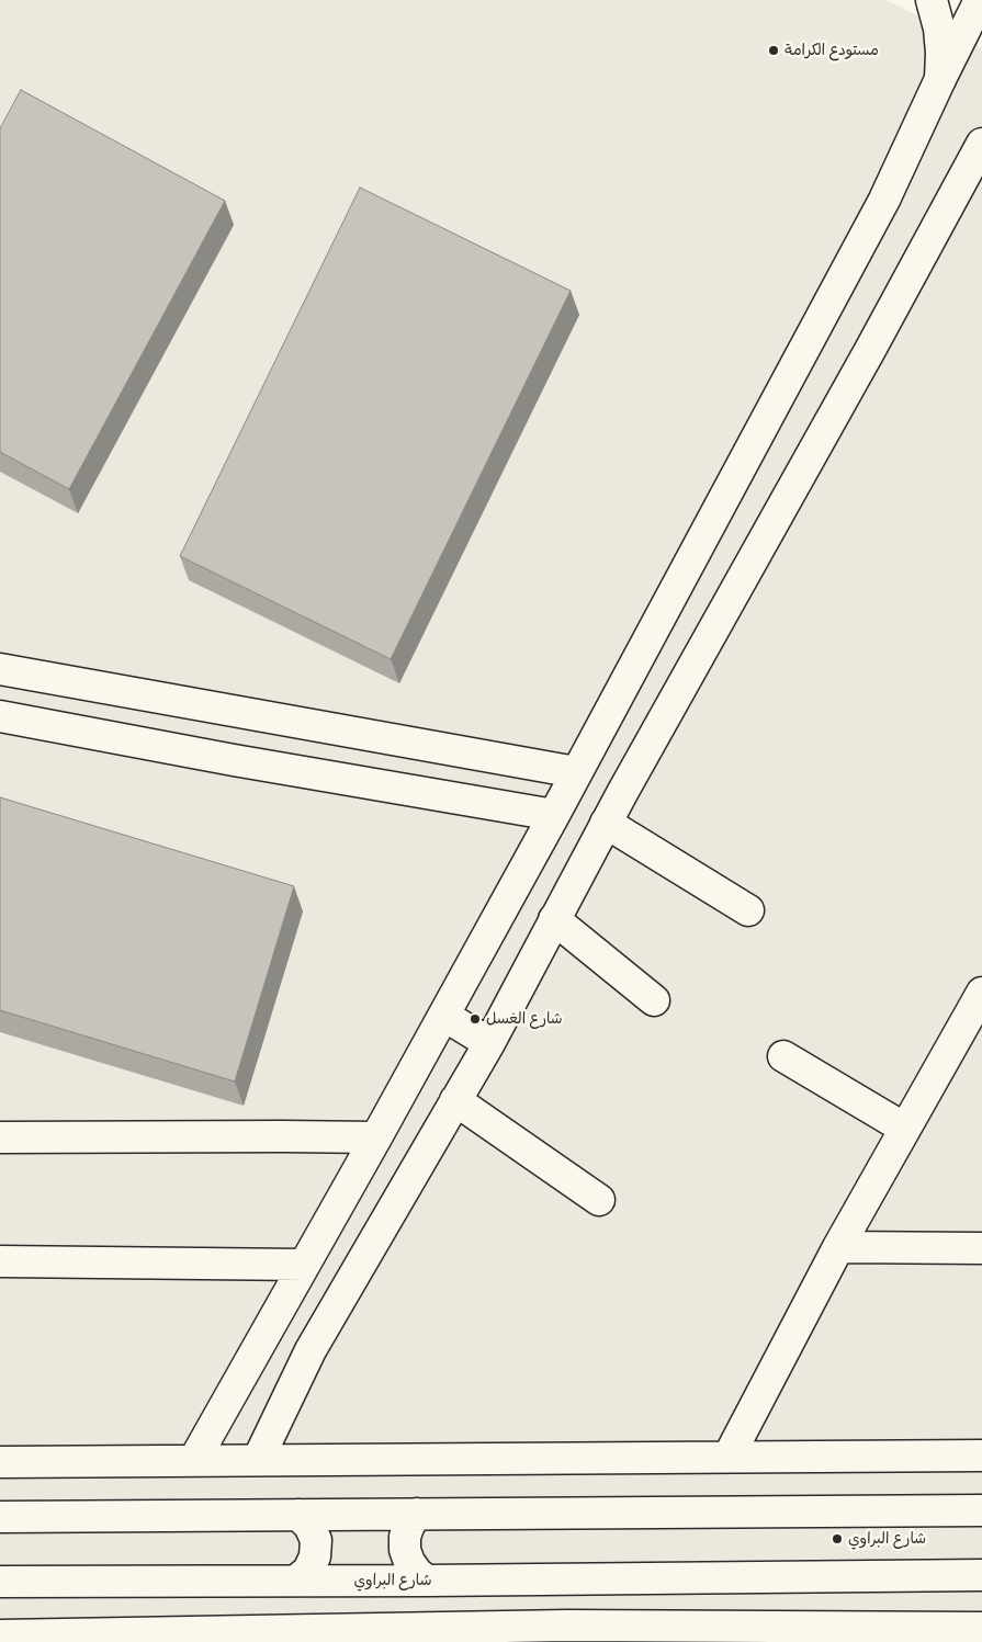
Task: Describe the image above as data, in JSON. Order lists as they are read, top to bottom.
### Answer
{
  "streets": {
    "main road": ["شارع البراوي"]
  },
  "places": ["مستودع الكرامة", "شارع الغسل", "شارع البراوي"]
}
